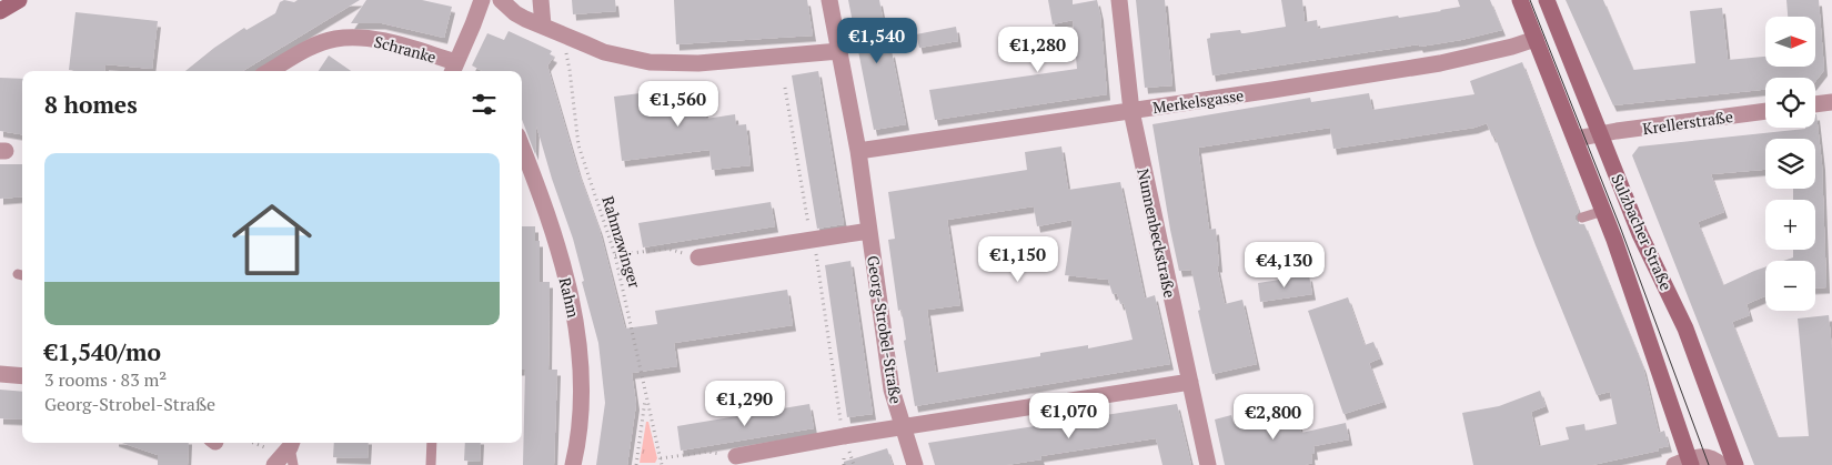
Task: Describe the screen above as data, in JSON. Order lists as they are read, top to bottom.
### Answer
{
  "streets": {
    "main road": ["Sulzbacher Straße"],
    "street": [
      "Schranke",
      "Merkelsgasse",
      "Krellerstraße",
      "Nunnenbeckstraße",
      "Rahm",
      "Georg-Strobel-Straße"
    ],
    "path": ["Rahmzwinger"]
  },
  "crossings": [
    ["Merkelsgasse", "Sulzbacher Straße"],
    ["Merkelsgasse", "Nunnenbeckstraße"],
    ["Merkelsgasse", "Georg-Strobel-Straße"],
    ["Krellerstraße", "Sulzbacher Straße"]
  ],
  "north": "right",
  "page": {
    "map_buttons": ["+", "−"],
    "price": [
      "€1,540",
      "€1,280",
      "€1,560",
      "€1,150",
      "€4,130",
      "€1,290",
      "€1,070",
      "€2,800"
    ],
    "heading": "8 homes",
    "list": [
      {
        "name": "€1,540/mo",
        "note": "3 rooms · 83 m² · Georg-Strobel-Straße"
      }
    ]
  }
}
